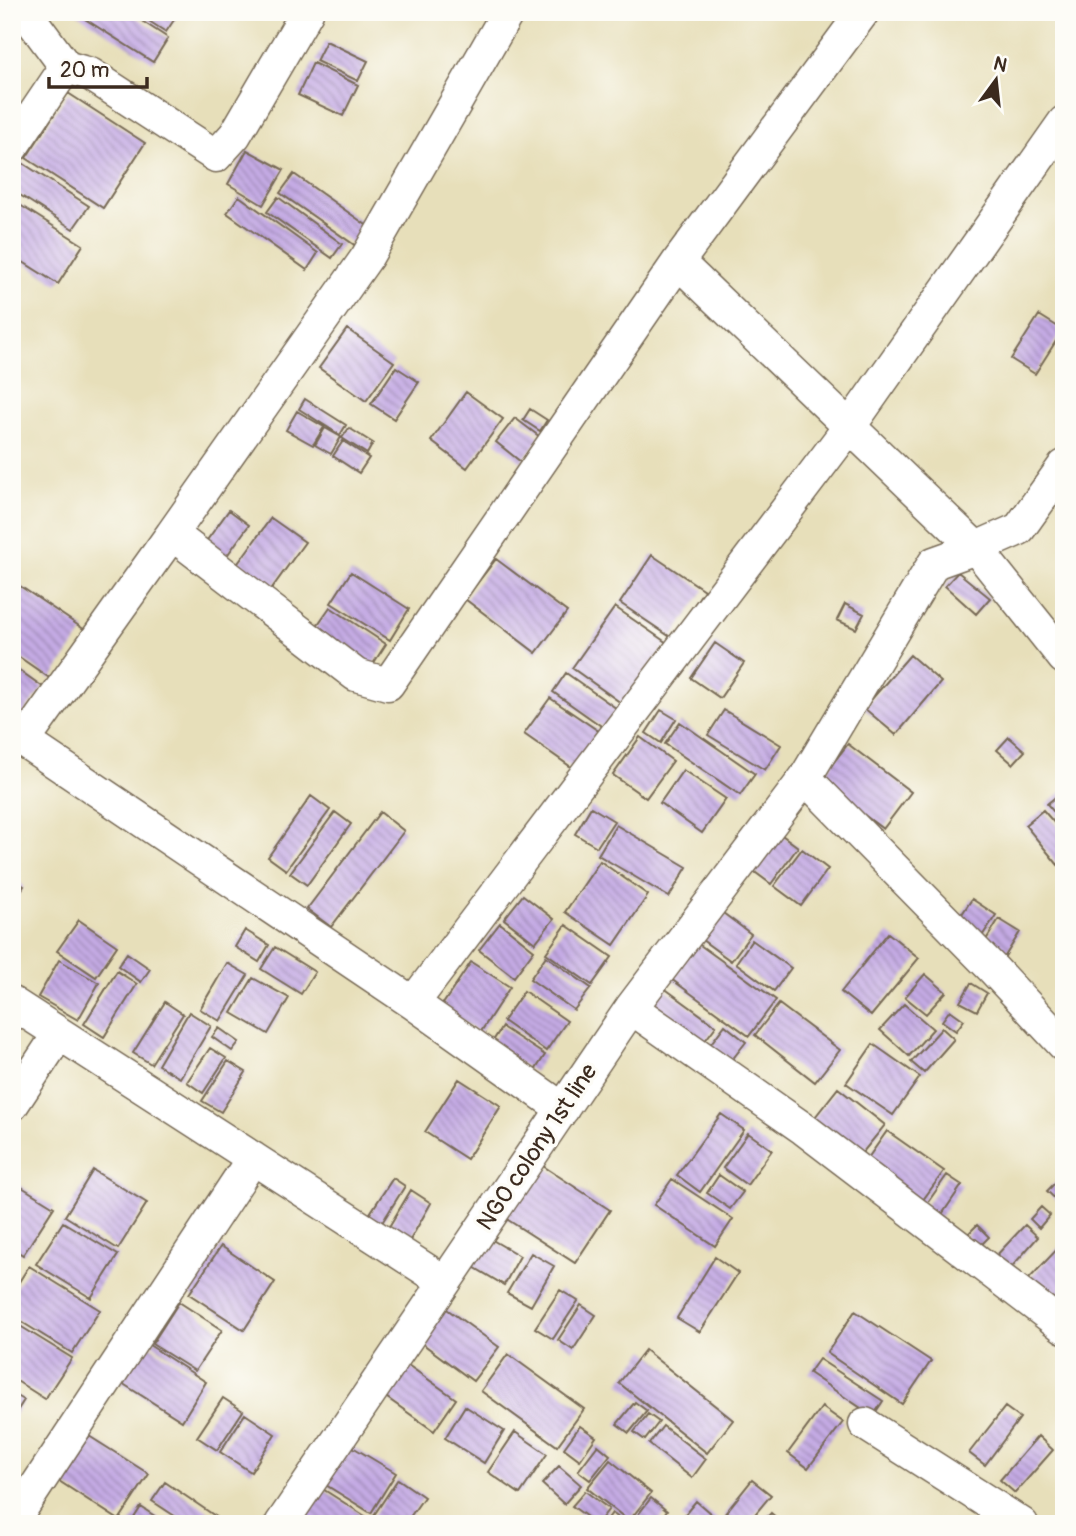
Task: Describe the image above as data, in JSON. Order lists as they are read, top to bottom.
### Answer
{
  "streets": {
    "street": ["NGO colony 1st line"]
  },
  "scale_bar": "20 m",
  "north": "top"
}
